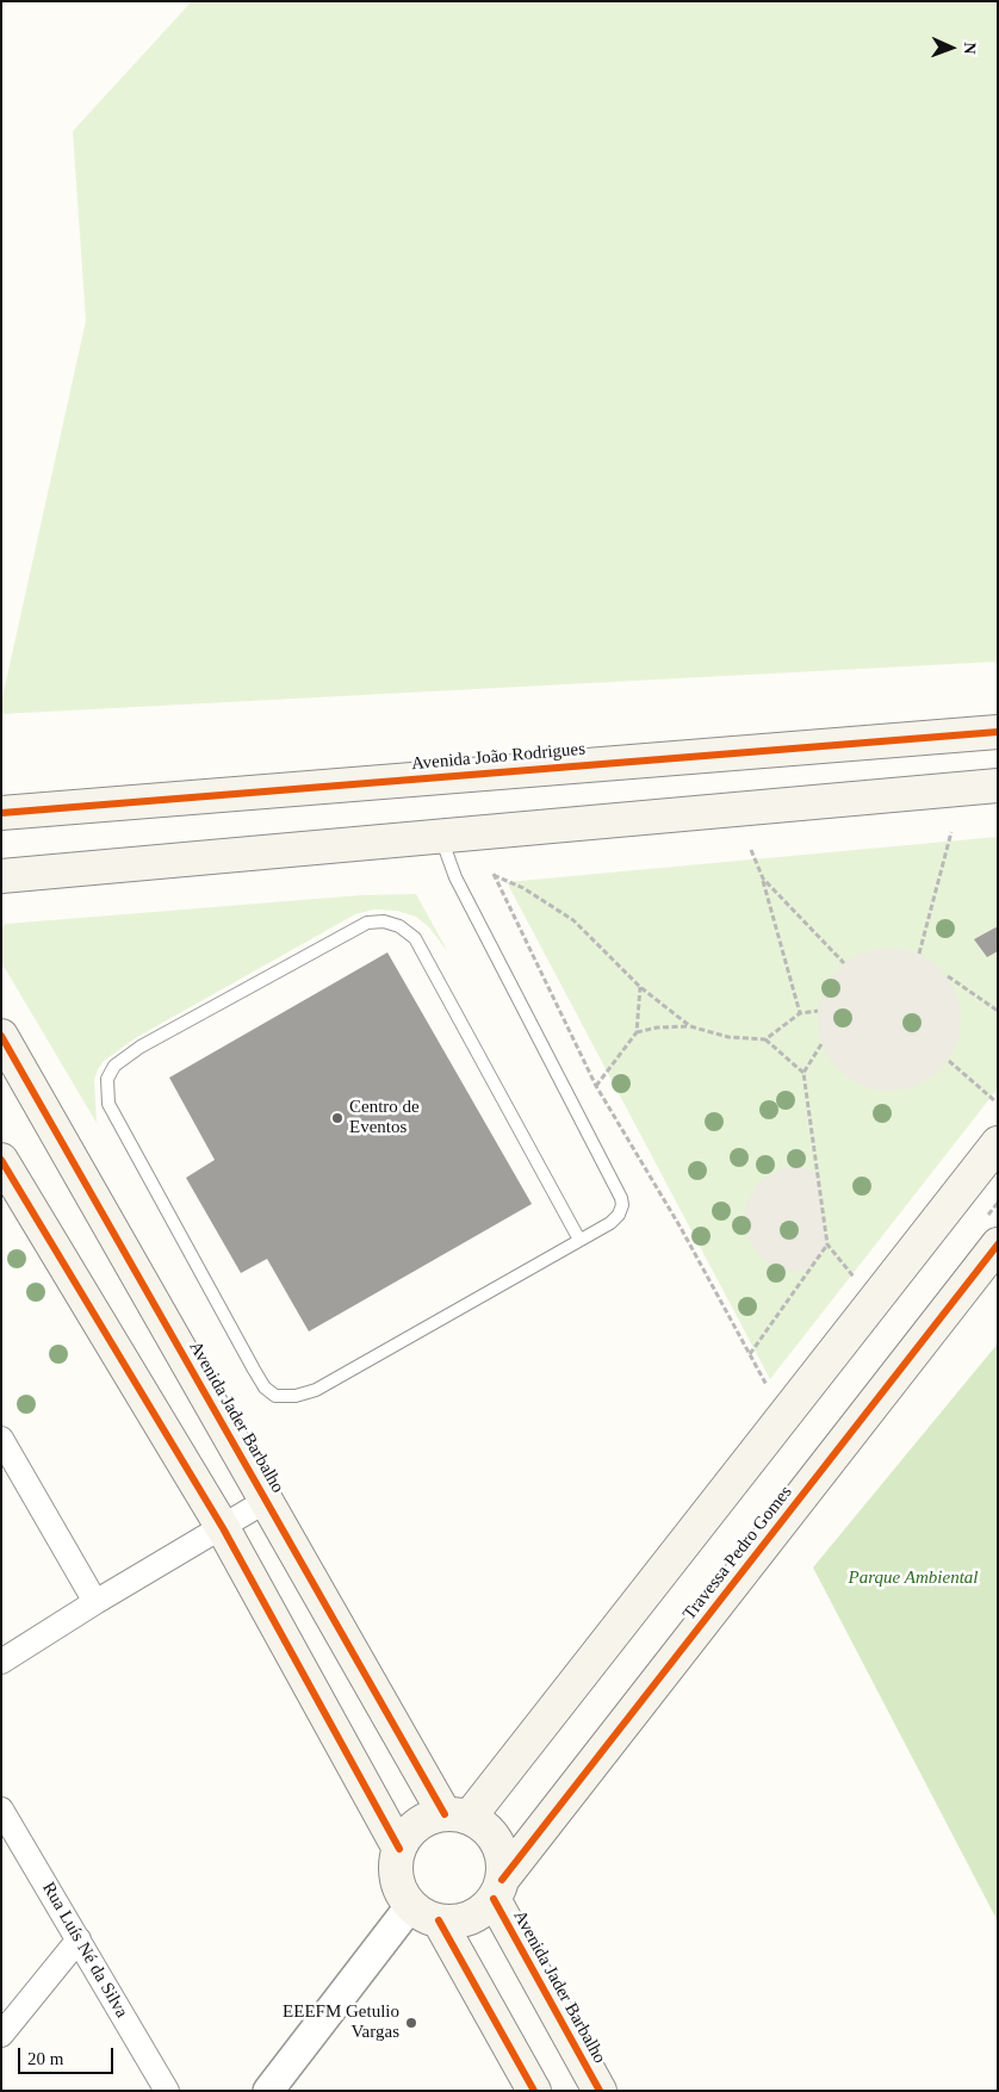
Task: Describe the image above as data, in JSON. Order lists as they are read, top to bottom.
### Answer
{
  "streets": {
    "main road": ["Avenida João Rodrigues", "Avenida Jader Barbalho", "Travessa Pedro Gomes"],
    "street": ["Rua Luís Né da Silva"]
  },
  "crossings": [
    ["Avenida Jader Barbalho", "Travessa Pedro Gomes"]
  ],
  "parks": ["Parque Ambiental"],
  "places": ["Centro de Eventos", "EEEFM Getulio Vargas"],
  "scale_bar": "20 m",
  "north": "right"
}
